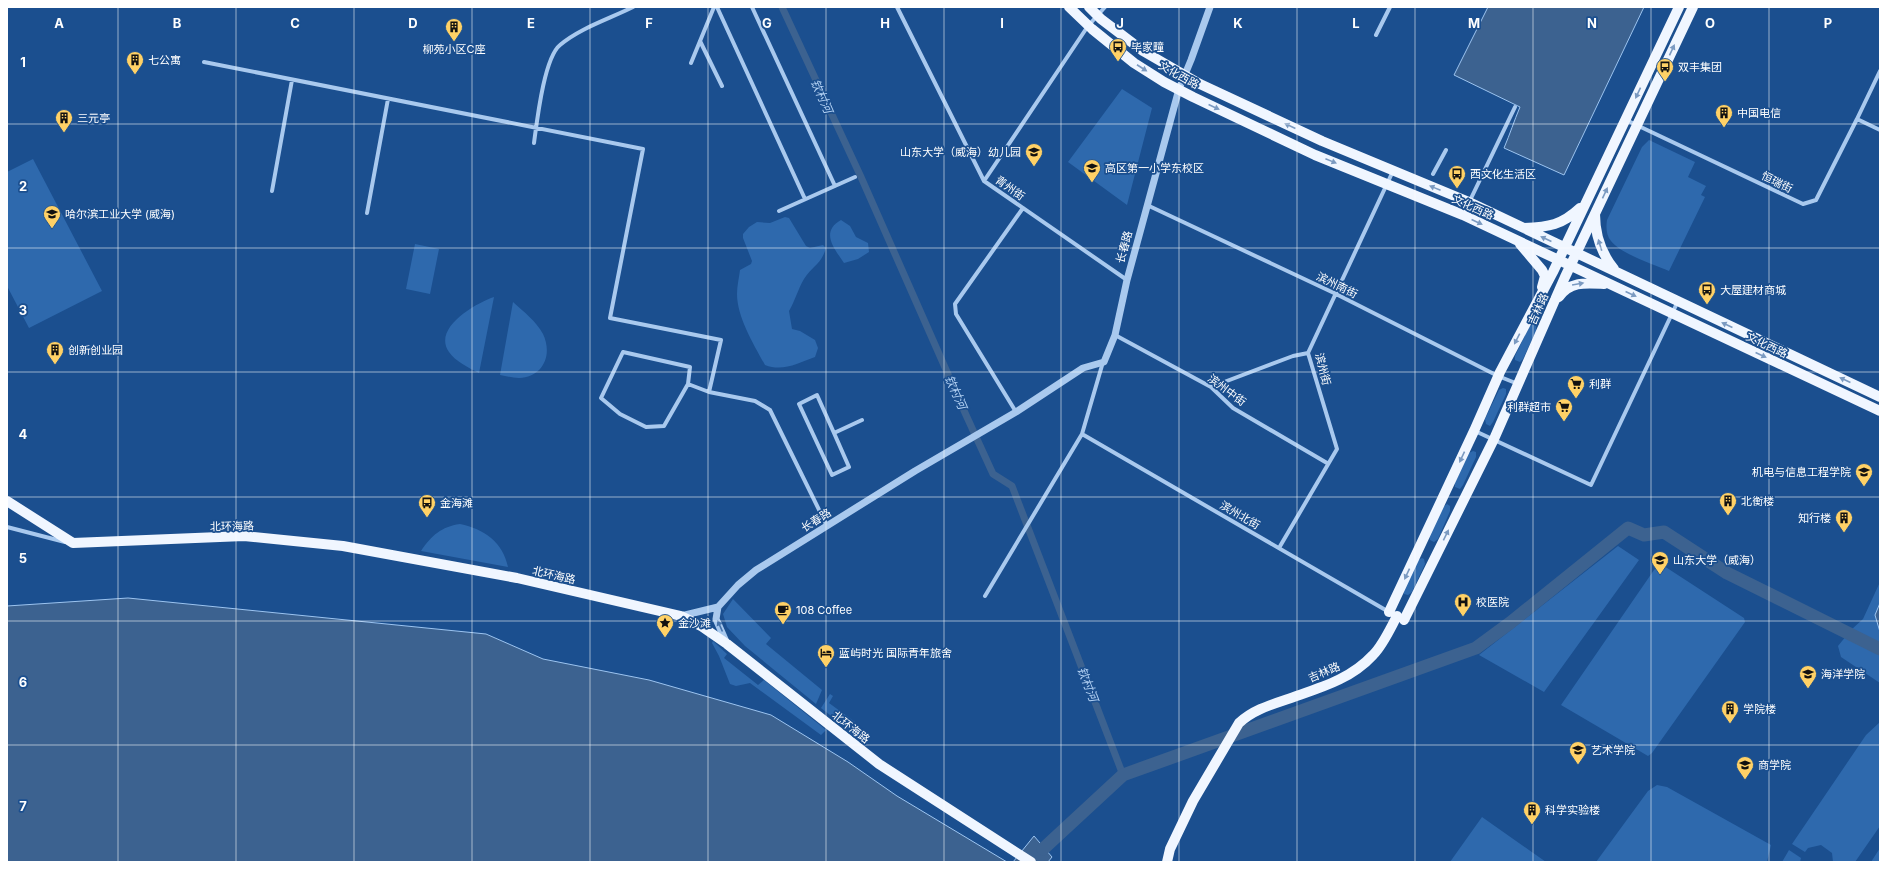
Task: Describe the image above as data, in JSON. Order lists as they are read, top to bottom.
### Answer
{
  "streets": {
    "main road": ["文化西路", "吉林路", "北环海路"],
    "street": [
      "恒瑞街",
      "青州街",
      "长春路",
      "滨州南街",
      "滨州街",
      "滨州中街",
      "滨州北街"
    ]
  },
  "crossings": [
    ["文化西路", "长春路"],
    ["文化西路", "吉林路"],
    ["文化西路", "滨州街"],
    ["恒瑞街", "吉林路"],
    ["青州街", "长春路"],
    ["长春路", "滨州南街"],
    ["长春路", "滨州中街"],
    ["滨州南街", "吉林路"],
    ["滨州南街", "滨州街"],
    ["吉林路", "滨州北街"],
    ["滨州街", "滨州中街"],
    ["滨州街", "滨州北街"]
  ],
  "water": ["钦村河"],
  "places": {
    "building": [
      "柳苑小区C座",
      "七公寓",
      "中国电信",
      "三元亭",
      "创新创业园",
      "北衡楼",
      "知行楼",
      "学院楼",
      "科学实验楼"
    ],
    "bus stop": [
      "毕家疃",
      "双丰集团",
      "西文化生活区",
      "大屋建材商城",
      "金海滩"
    ],
    "school or university": [
      "山东大学（威海）幼儿园",
      "高区第一小学东校区",
      "哈尔滨工业大学 (威海)",
      "机电与信息工程学院",
      "山东大学（威海）",
      "海洋学院",
      "艺术学院",
      "商学院"
    ],
    "supermarket": ["利群", "利群超市"],
    "hospital": ["校医院"],
    "cafe": ["108 Coffee"],
    "place": ["金沙滩"],
    "hotel": ["蓝屿时光 国际青年旅舍"]
  },
  "grid": {
    "columns": [
      "A",
      "B",
      "C",
      "D",
      "E",
      "F",
      "G",
      "H",
      "I",
      "J",
      "K",
      "L",
      "M",
      "N",
      "O",
      "P"
    ],
    "rows": [
      "1",
      "2",
      "3",
      "4",
      "5",
      "6",
      "7"
    ]
  }
}
